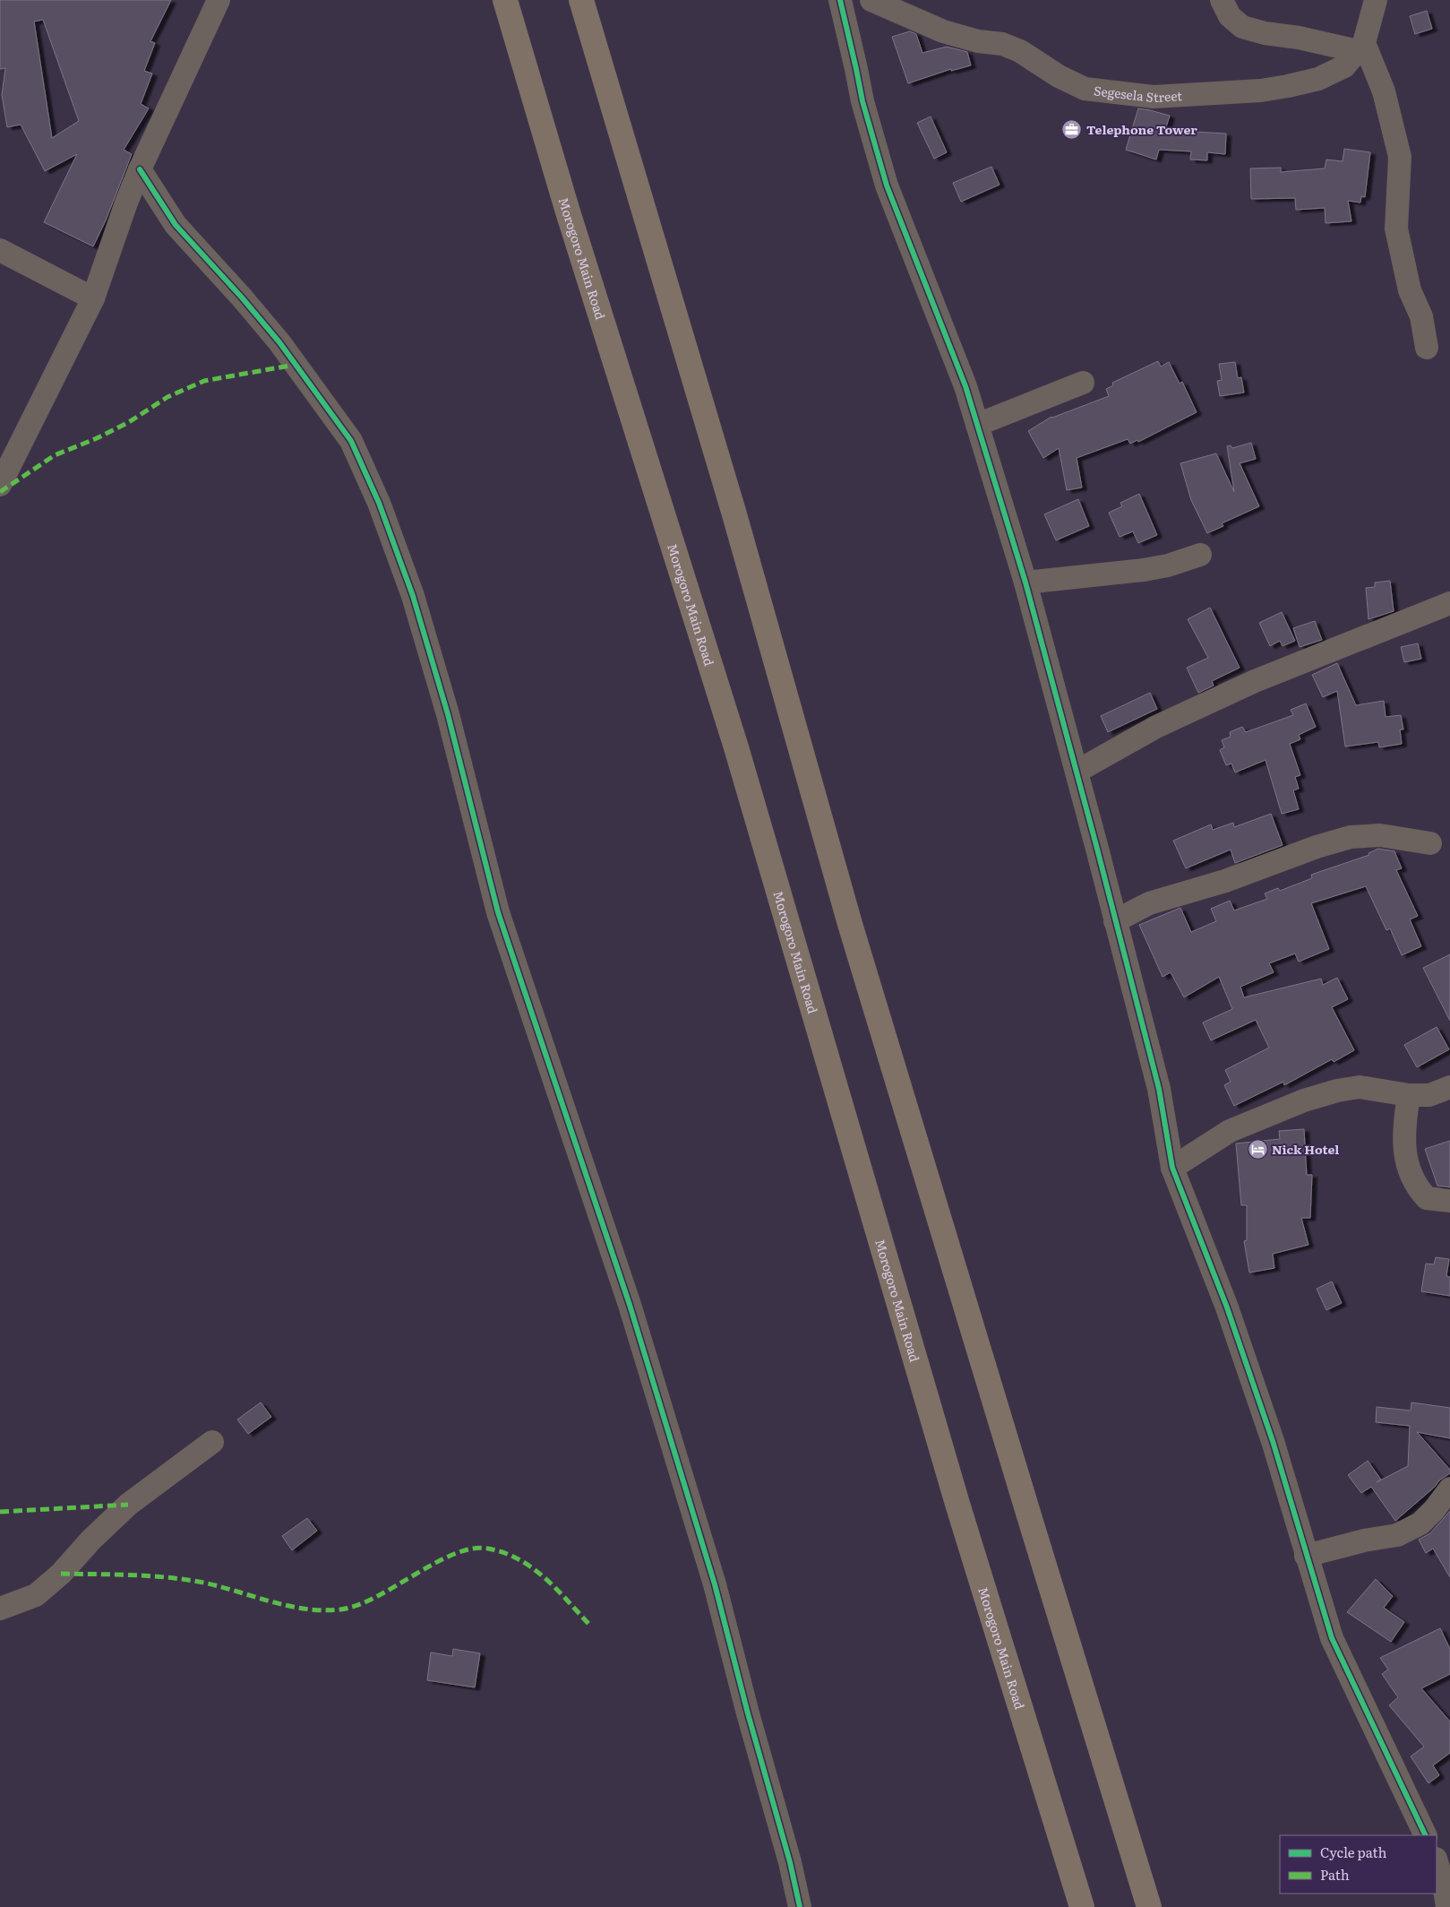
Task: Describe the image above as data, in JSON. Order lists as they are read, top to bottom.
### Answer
{
  "streets": {
    "highway": ["Morogoro Main Road"],
    "street": ["Segesela Street"]
  },
  "places": {
    "office": ["Telephone Tower"],
    "hotel": ["Nick Hotel"]
  },
  "legend": ["Cycle path", "Path"]
}
